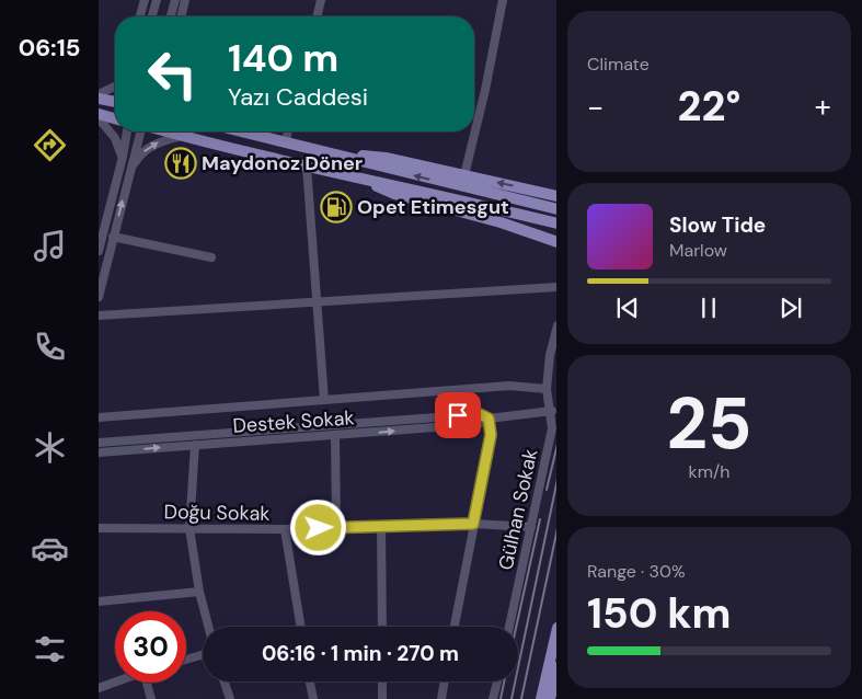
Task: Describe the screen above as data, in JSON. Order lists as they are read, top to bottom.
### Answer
{
  "streets": {
    "street": ["Destek Sokak", "Gülhan Sokak", "Doğu Sokak"]
  },
  "crossings": [
    ["Destek Sokak", "Gülhan Sokak"],
    ["Gülhan Sokak", "Doğu Sokak"]
  ],
  "places": {
    "restaurant": ["Maydonoz Döner"],
    "fuel station": ["Opet Etimesgut"]
  },
  "page": {
    "tabs": "06:15",
    "tile": [
      "Climate",
      ["25", "km/h"],
      ["Range · 30%", "150 km"]
    ],
    "turn": ["140 m", "Yazı Caddesi"],
    "heat": ["−", "22°", "+"],
    "song": ["Slow Tide", "Marlow"],
    "limit": "30",
    "trip": "06:16 · 1 min · 270 m"
  }
}
